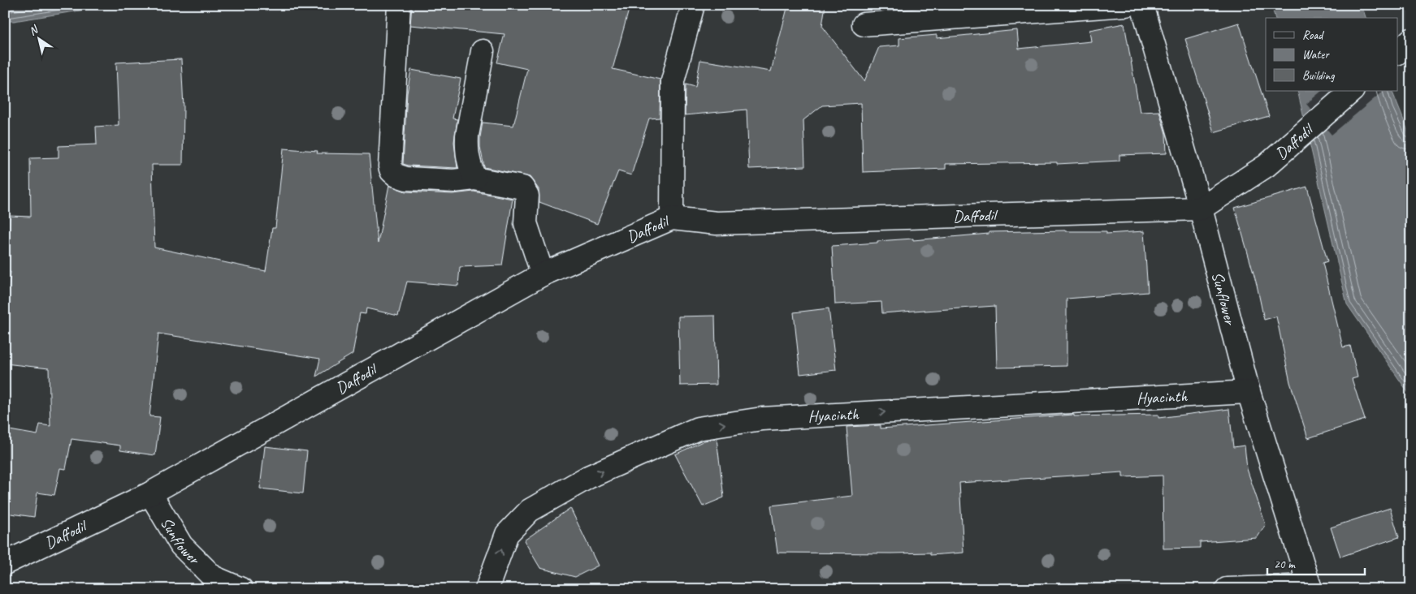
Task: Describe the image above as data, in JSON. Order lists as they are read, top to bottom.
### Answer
{
  "streets": {
    "street": ["Daffodil", "Sunflower", "Hyacinth"]
  },
  "crossings": [
    ["Daffodil", "Sunflower"],
    ["Sunflower", "Hyacinth"]
  ],
  "one_way": ["Hyacinth"],
  "legend": ["Road", "Water", "Building"],
  "scale_bar": "20 m",
  "north": "top left"
}
